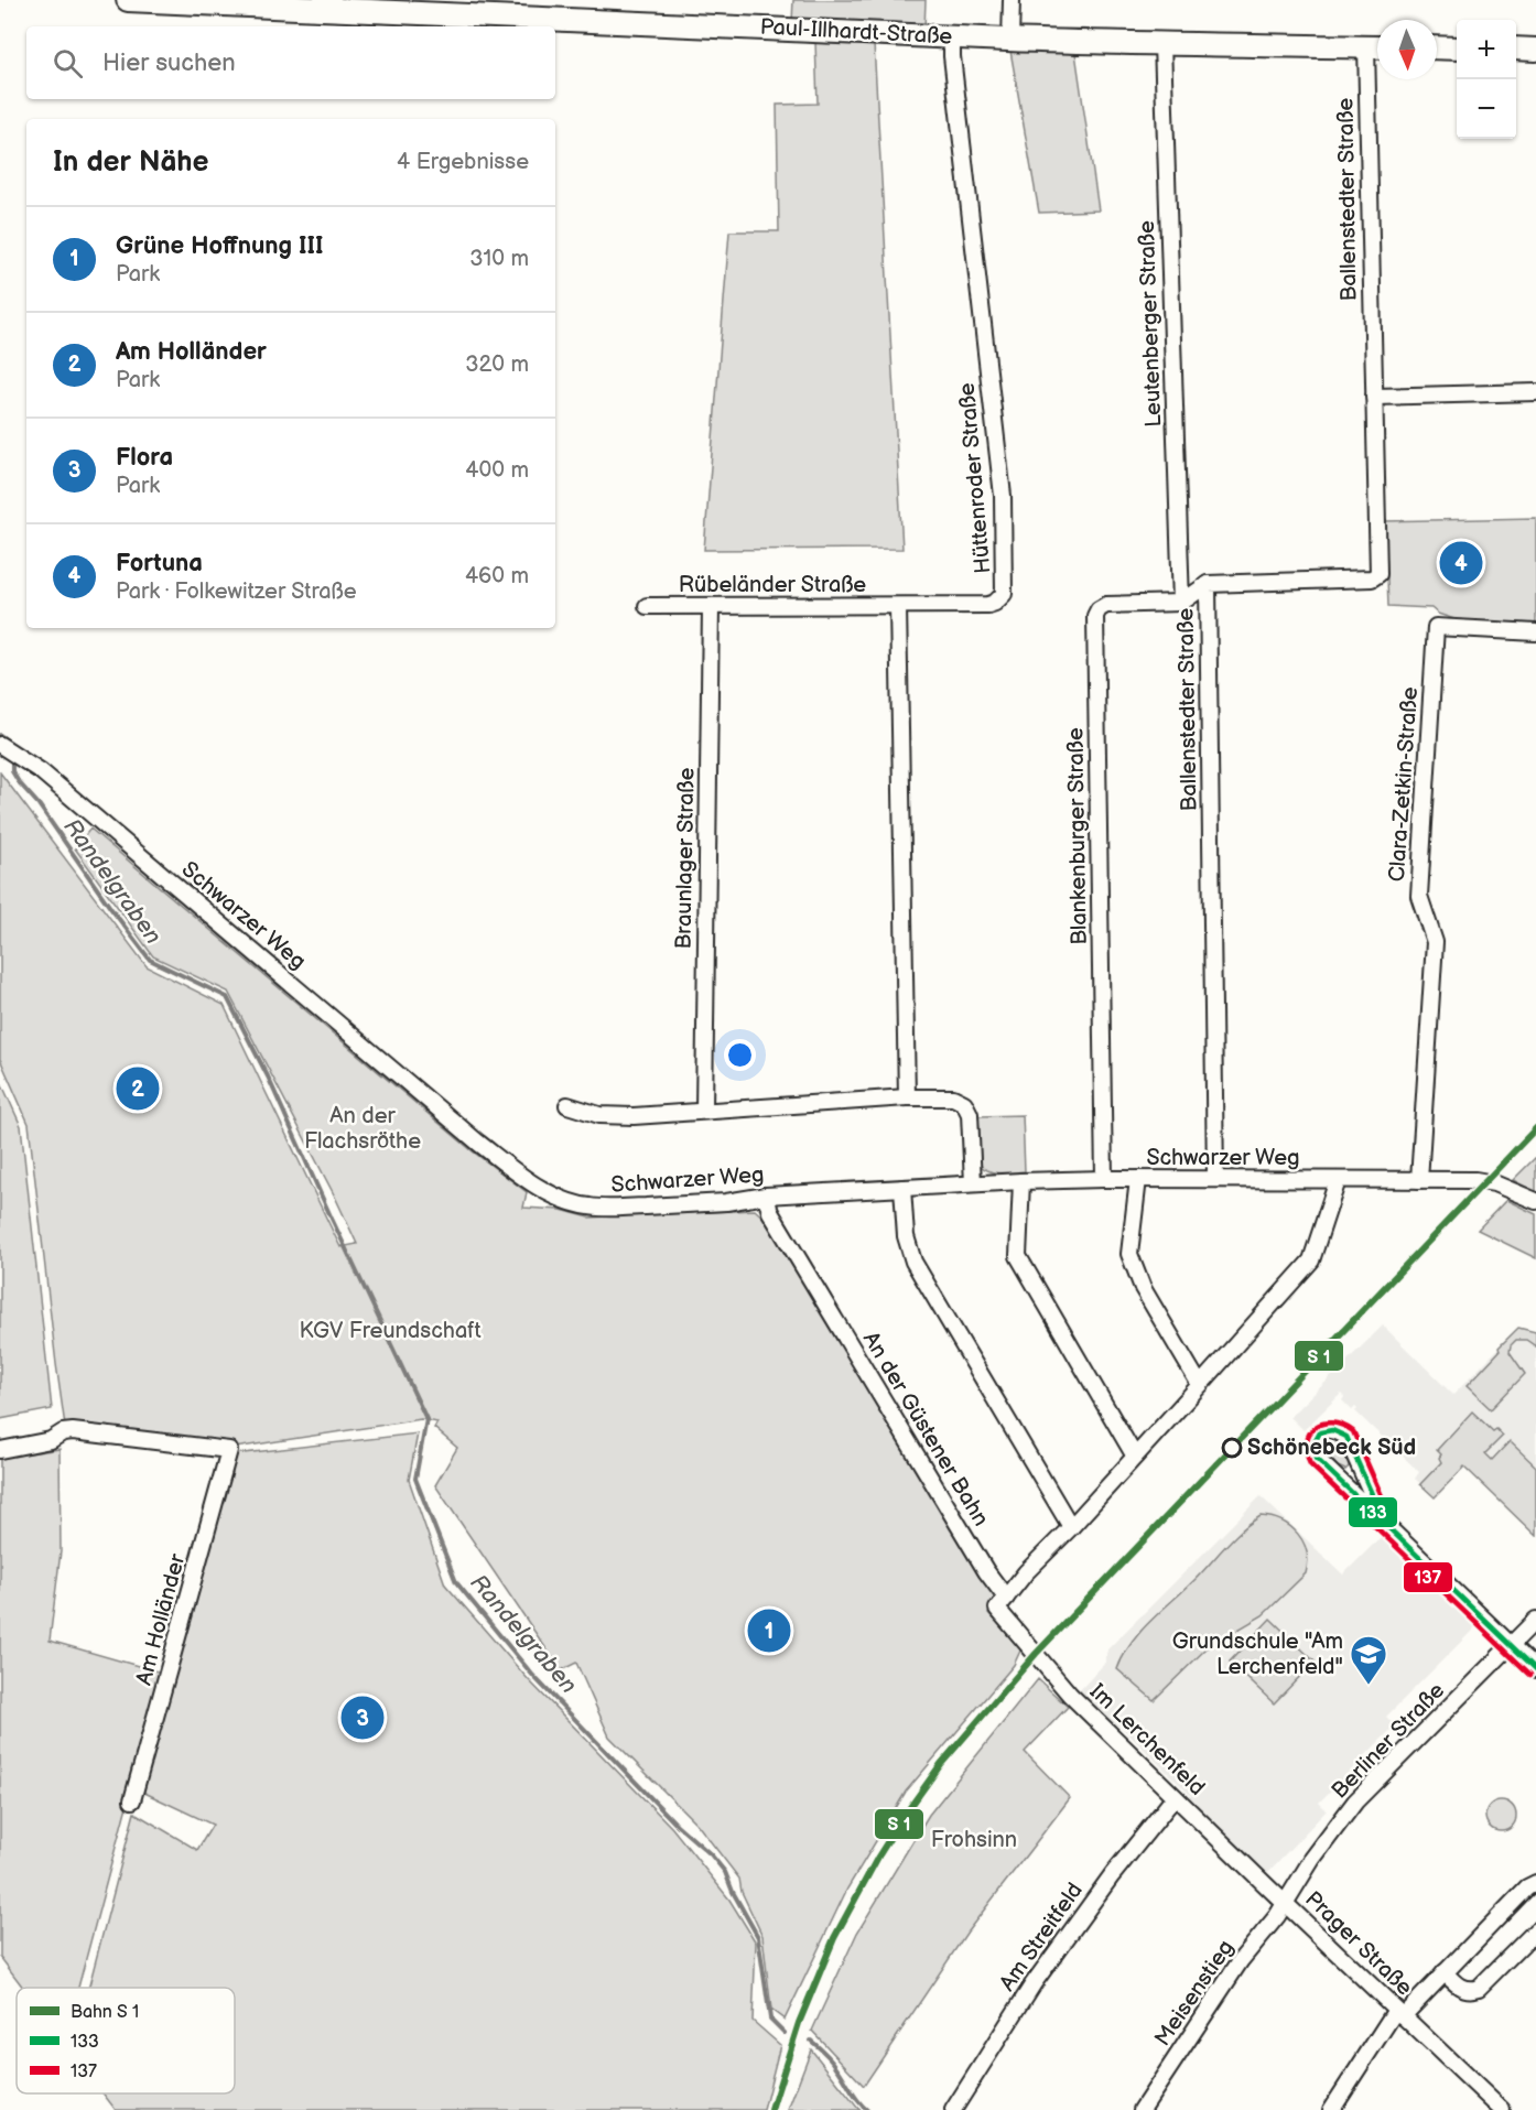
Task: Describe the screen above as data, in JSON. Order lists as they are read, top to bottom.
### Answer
{
  "streets": {
    "street": [
      "Paul-Illhardt-Straße",
      "Ballenstedter Straße",
      "Leutenberger Straße",
      "Hüttenroder Straße",
      "Rübeländer Straße",
      "Clara-Zetkin-Straße",
      "Blankenburger Straße",
      "Braunlager Straße",
      "Schwarzer Weg",
      "An der Güstener Bahn",
      "Am Holländer",
      "Im Lerchenfeld",
      "Berliner Straße",
      "Am Streitfeld",
      "Prager Straße",
      "Meisenstieg"
    ]
  },
  "crossings": [
    ["Paul-Illhardt-Straße", "Ballenstedter Straße"],
    ["Paul-Illhardt-Straße", "Leutenberger Straße"],
    ["Paul-Illhardt-Straße", "Hüttenroder Straße"],
    ["Ballenstedter Straße", "Schwarzer Weg"],
    ["Leutenberger Straße", "Blankenburger Straße"],
    ["Hüttenroder Straße", "Rübeländer Straße"],
    ["Rübeländer Straße", "Braunlager Straße"],
    ["Clara-Zetkin-Straße", "Schwarzer Weg"],
    ["Blankenburger Straße", "Schwarzer Weg"],
    ["Schwarzer Weg", "An der Güstener Bahn"],
    ["An der Güstener Bahn", "Im Lerchenfeld"],
    ["Im Lerchenfeld", "Berliner Straße"],
    ["Im Lerchenfeld", "Am Streitfeld"],
    ["Im Lerchenfeld", "Prager Straße"],
    ["Im Lerchenfeld", "Meisenstieg"],
    ["Berliner Straße", "Prager Straße"],
    ["Berliner Straße", "Meisenstieg"],
    ["Prager Straße", "Meisenstieg"]
  ],
  "water": ["Randelgraben"],
  "parks": ["An der Flachsröthe", "KGV Freundschaft", "Frohsinn"],
  "places": {
    "other": ["Schönebeck Süd"],
    "school or university": ["Grundschule \"Am Lerchenfeld\""]
  },
  "lines": ["transit line 137", "transit line 133"],
  "legend": ["Bahn S 1", "133", "137"],
  "north": "bottom",
  "page": {
    "map_buttons": ["+", "−"],
    "search": "Hier suchen",
    "heading": ["In der Nähe", "4 Ergebnisse"],
    "list": [
      {
        "mark": "1",
        "name": "Grüne Hoffnung III",
        "note": "Park",
        "value": "310 m"
      },
      {
        "mark": "2",
        "name": "Am Holländer",
        "note": "Park",
        "value": "320 m"
      },
      {
        "mark": "3",
        "name": "Flora",
        "note": "Park",
        "value": "400 m"
      },
      {
        "mark": "4",
        "name": "Fortuna",
        "note": "Park · Folkewitzer Straße",
        "value": "460 m"
      }
    ],
    "pins": [
      "4",
      "2",
      "1",
      "3"
    ]
  }
}
